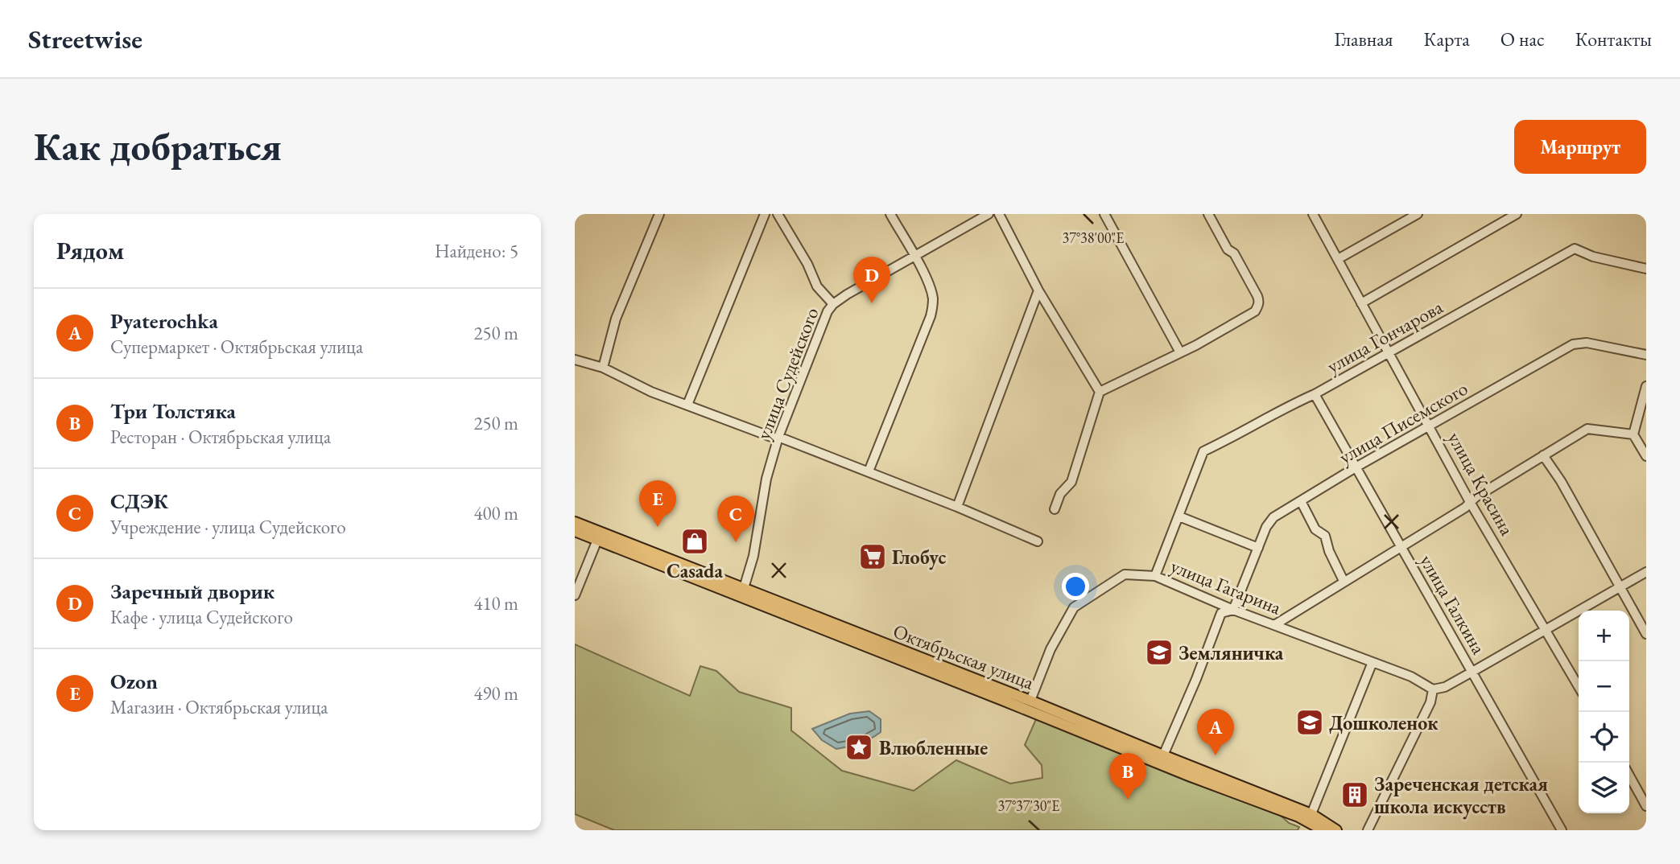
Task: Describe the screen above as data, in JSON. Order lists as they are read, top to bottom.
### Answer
{
  "streets": {
    "main road": ["Октябрьская улица"],
    "street": [
      "улица Гончарова",
      "улица Судейского",
      "улица Писемского",
      "улица Красина",
      "улица Гагарина",
      "улица Галкина"
    ]
  },
  "crossings": [
    ["улица Гончарова", "улица Красина"],
    ["улица Гончарова", "улица Гагарина"],
    ["улица Гончарова", "улица Галкина"],
    ["улица Судейского", "Октябрьская улица"],
    ["улица Писемского", "улица Красина"],
    ["улица Писемского", "улица Гагарина"],
    ["улица Писемского", "улица Галкина"],
    ["улица Гагарина", "Октябрьская улица"]
  ],
  "places": {
    "shop": ["Casada"],
    "supermarket": ["Глобус"],
    "school or university": ["Земляничка", "Дошколенок"],
    "place": ["Влюбленные"],
    "building": ["Зареченская детская школа искусств"]
  },
  "page": {
    "header": "Streetwise",
    "nav": [
      "Главная",
      "Карта",
      "О нас",
      "Контакты"
    ],
    "buttons": "Маршрут",
    "title": "Как добраться",
    "heading": ["Рядом", "Найдено: 5"],
    "pins": [
      "D",
      "E",
      "C",
      "A",
      "B"
    ],
    "list": [
      {
        "mark": "A",
        "name": "Pyaterochka",
        "note": "Супермаркет · Октябрьская улица",
        "value": "250 m"
      },
      {
        "mark": "B",
        "name": "Три Толстяка",
        "note": "Ресторан · Октябрьская улица",
        "value": "250 m"
      },
      {
        "mark": "C",
        "name": "СДЭК",
        "note": "Учреждение · улица Судейского",
        "value": "400 m"
      },
      {
        "mark": "D",
        "name": "Заречный дворик",
        "note": "Кафе · улица Судейского",
        "value": "410 m"
      },
      {
        "mark": "E",
        "name": "Ozon",
        "note": "Магазин · Октябрьская улица",
        "value": "490 m"
      }
    ],
    "map_buttons": ["+", "−"]
  },
  "coordinates": ["37°38'00\"E", "37°37'30\"E"]
}
